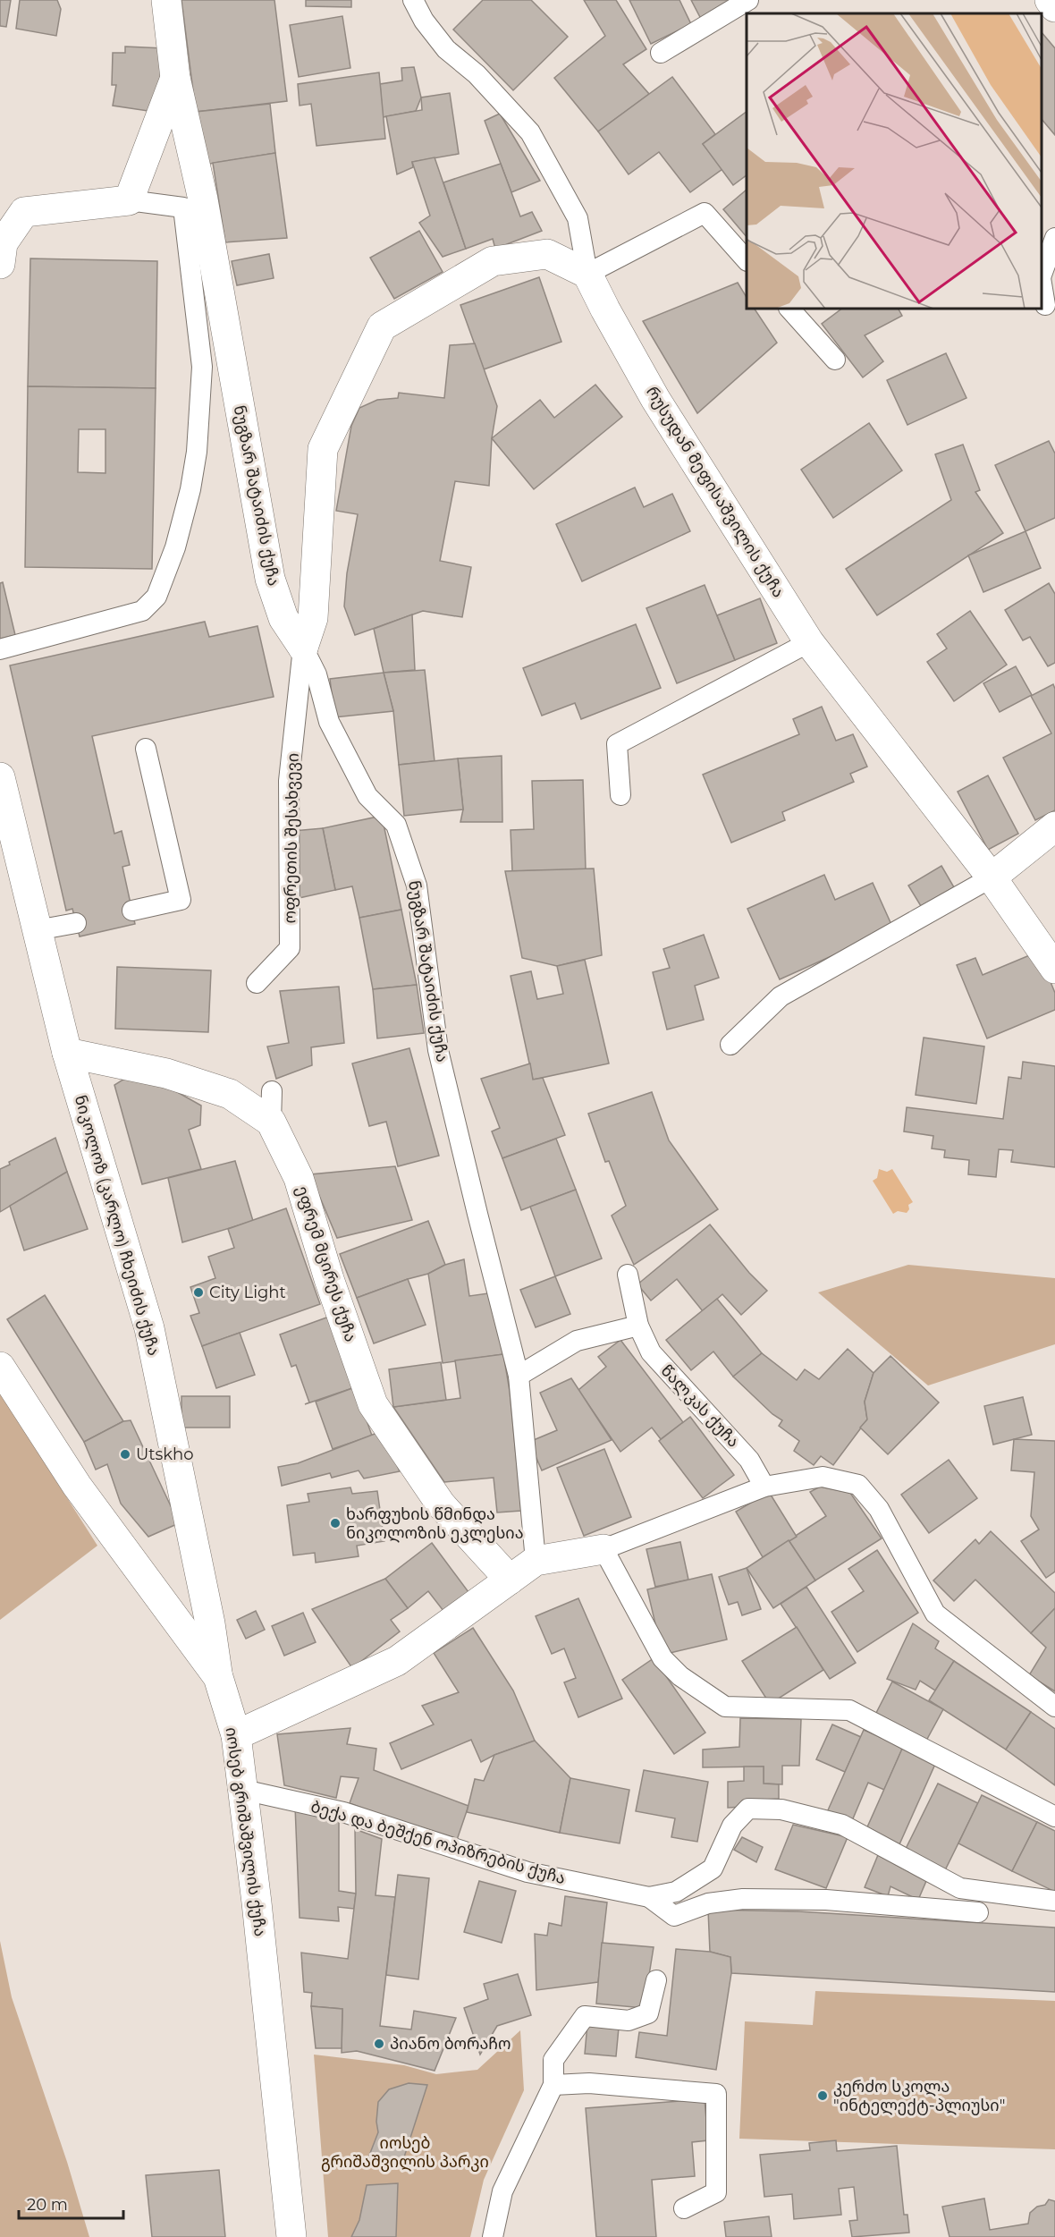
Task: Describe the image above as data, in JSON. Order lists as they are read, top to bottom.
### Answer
{
  "streets": {
    "street": [
      "რუსუდან მეფისაშვილის ქუჩა",
      "ნუგზარ შატაიძის ქუჩა",
      "ნიკოლოზ (კარლო) ჩხეიძის ქუჩა",
      "ეფრემ მცირეს ქუჩა",
      "იოსებ გრიშაშვილის ქუჩა"
    ],
    "lane": ["ოფრეთის შესახვევი", "წალკას ქუჩა", "ბექა და ბეშქენ ოპიზრების ქუჩა"]
  },
  "crossings": [
    ["ნუგზარ შატაიძის ქუჩა", "ოფრეთის შესახვევი"],
    ["ნიკოლოზ (კარლო) ჩხეიძის ქუჩა", "იოსებ გრიშაშვილის ქუჩა"],
    ["იოსებ გრიშაშვილის ქუჩა", "ბექა და ბეშქენ ოპიზრების ქუჩა"]
  ],
  "parks": ["იოსებ გრიშაშვილის პარკი"],
  "places": [
    "City Light",
    "Utskho",
    "ხარფუხის წმინდა ნიკოლოზის ეკლესია",
    "პიანო ბორაჩო",
    "კერძო სკოლა \"ინტელექტ-პლიუსი\""
  ],
  "scale_bar": "20 m"
}
